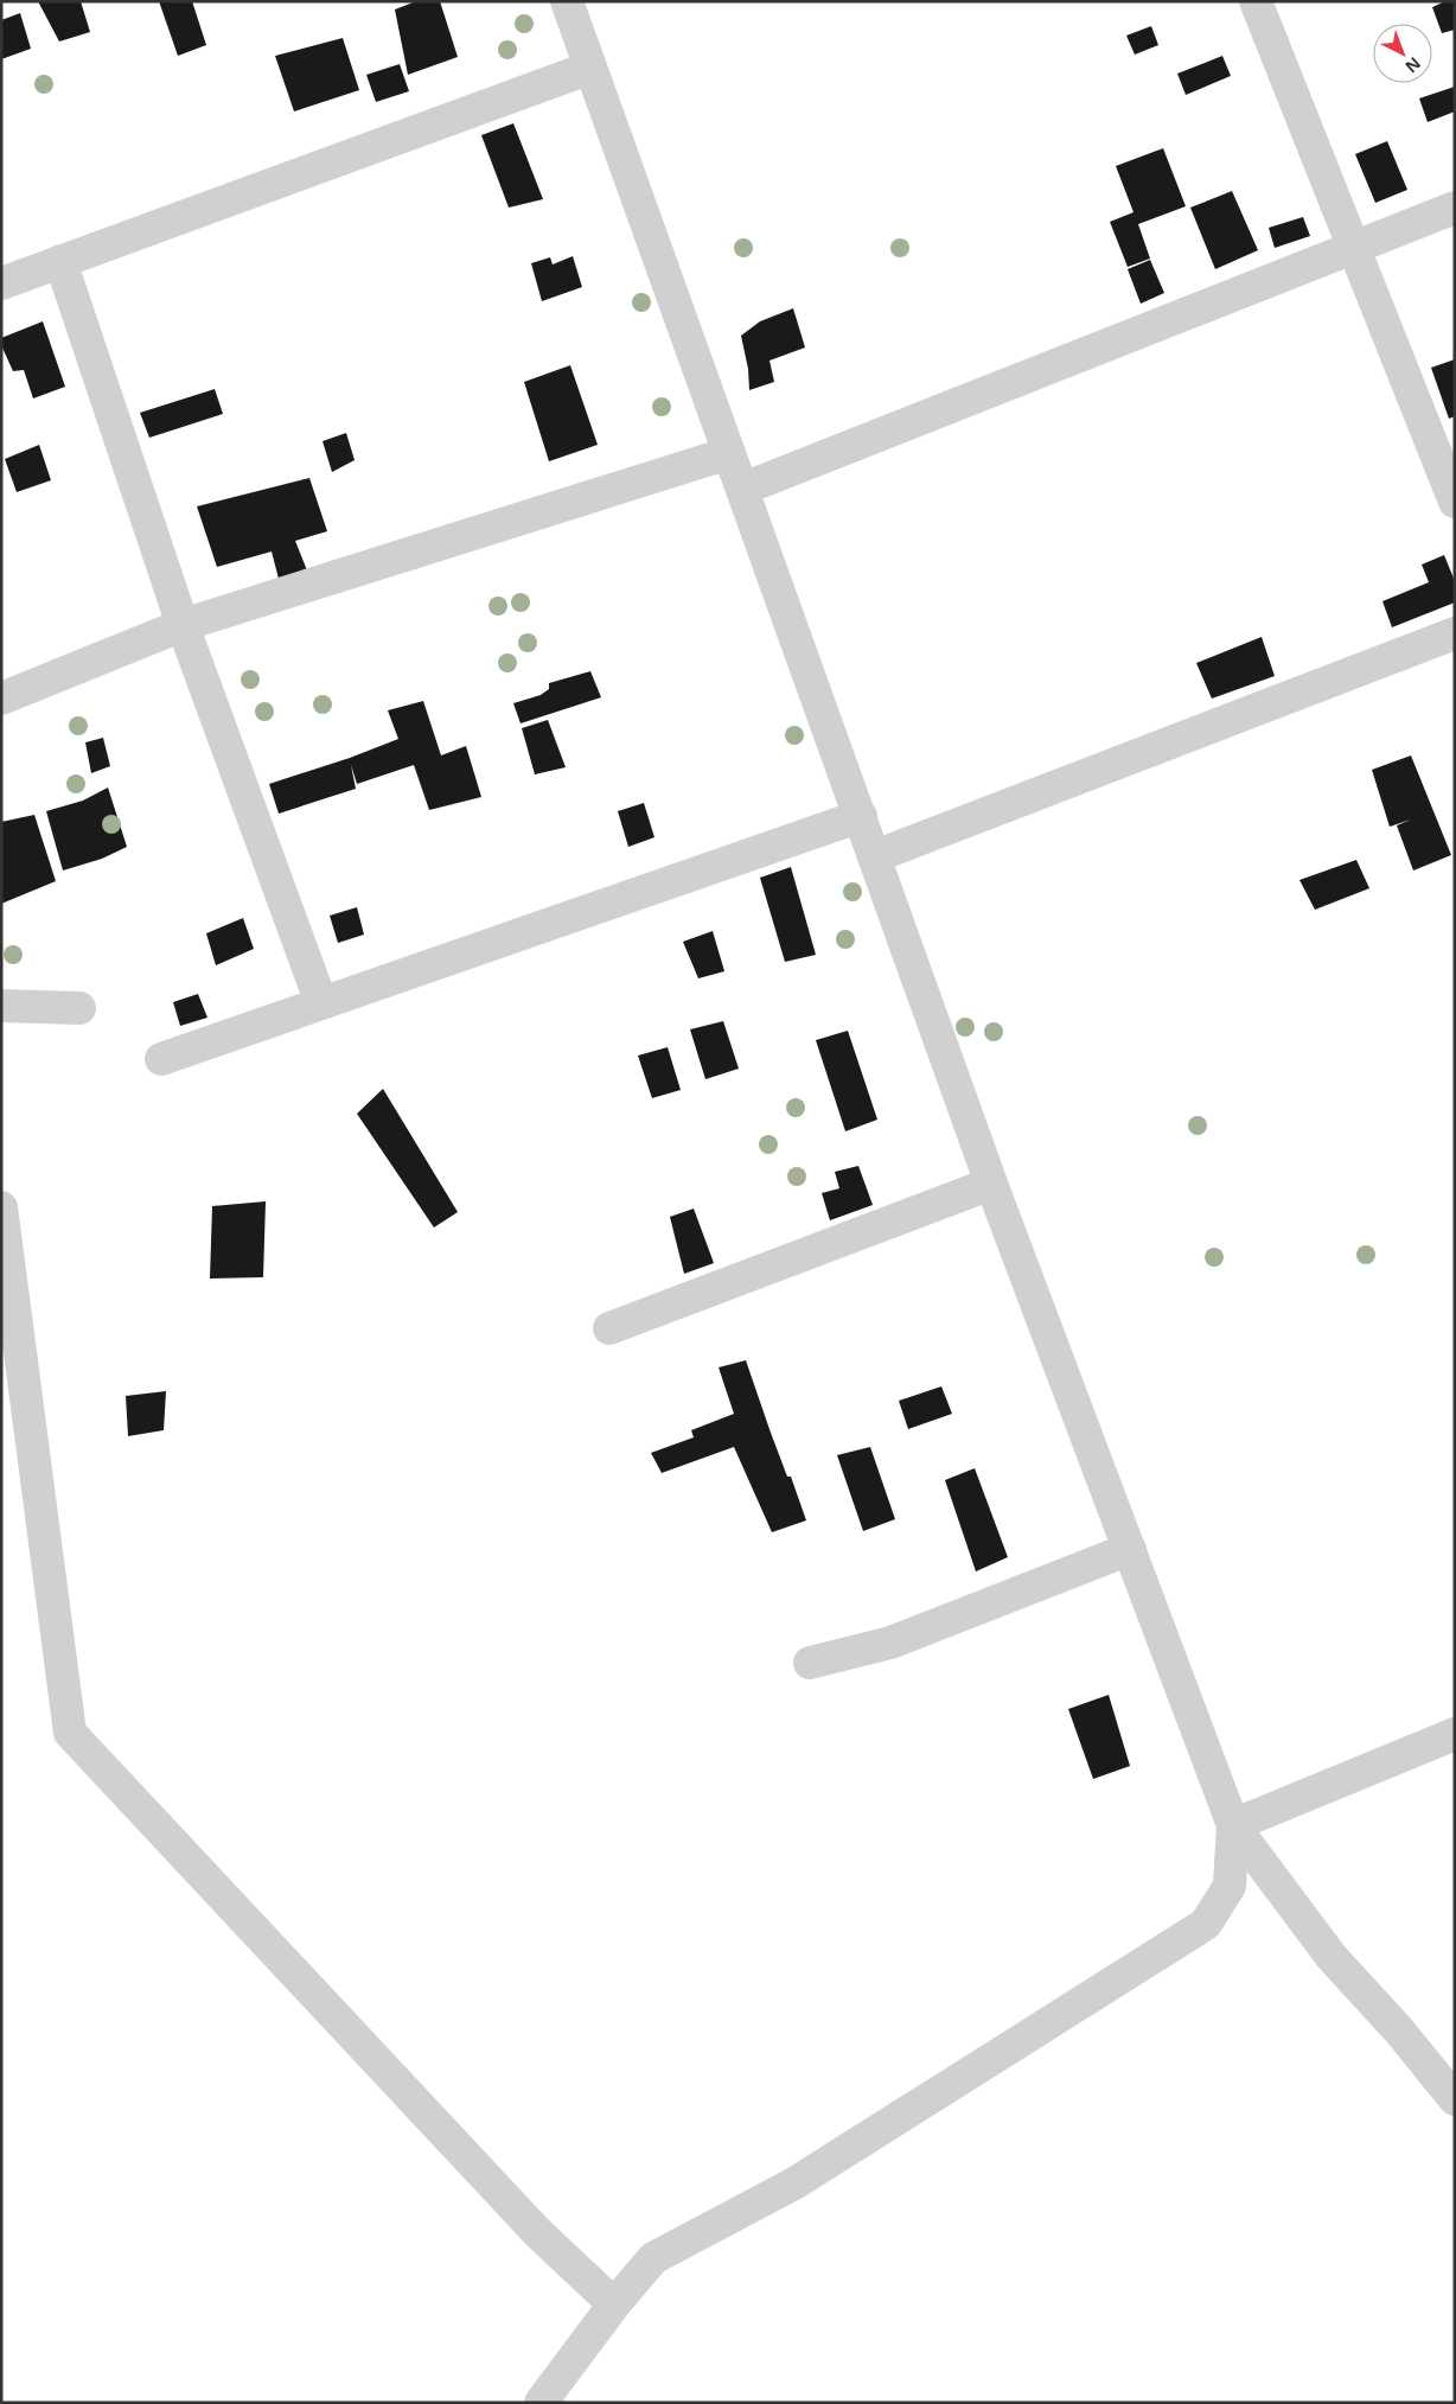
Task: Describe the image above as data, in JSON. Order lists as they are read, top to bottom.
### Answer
{
  "north": "bottom right"
}
